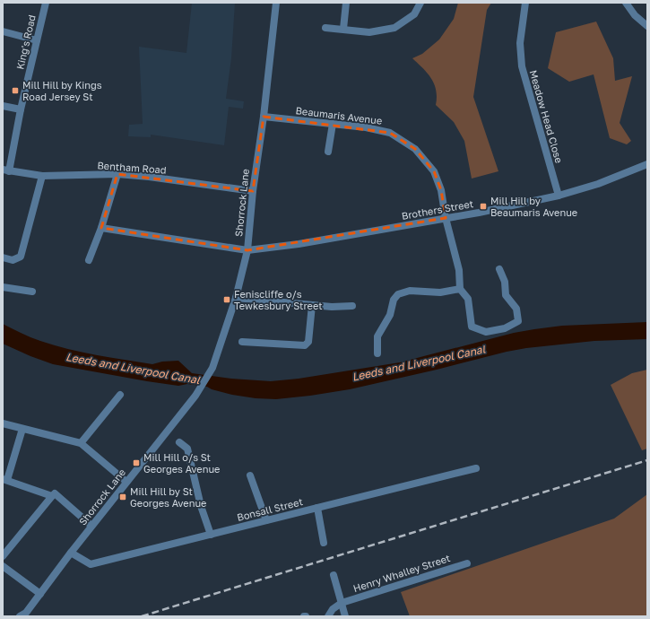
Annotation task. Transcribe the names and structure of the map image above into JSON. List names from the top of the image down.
{
  "streets": {
    "street": [
      "King's Road",
      "Beaumaris Avenue",
      "Meadow Head Close",
      "Bentham Road",
      "Shorrock Lane",
      "Brothers Street",
      "Bonsall Street",
      "Henry Whalley Street"
    ]
  },
  "crossings": [
    ["King's Road", "Bentham Road"],
    ["Beaumaris Avenue", "Shorrock Lane"],
    ["Beaumaris Avenue", "Brothers Street"],
    ["Meadow Head Close", "Brothers Street"],
    ["Bentham Road", "Shorrock Lane"],
    ["Shorrock Lane", "Brothers Street"],
    ["Shorrock Lane", "Bonsall Street"]
  ],
  "water": ["Leeds and Liverpool Canal"],
  "places": {
    "transit": [
      "Mill Hill by Kings Road Jersey St",
      "Mill Hill by Beaumaris Avenue",
      "Feniscliffe o/s Tewkesbury Street",
      "Mill Hill o/s St Georges Avenue",
      "Mill Hill by St Georges Avenue"
    ]
  }
}
